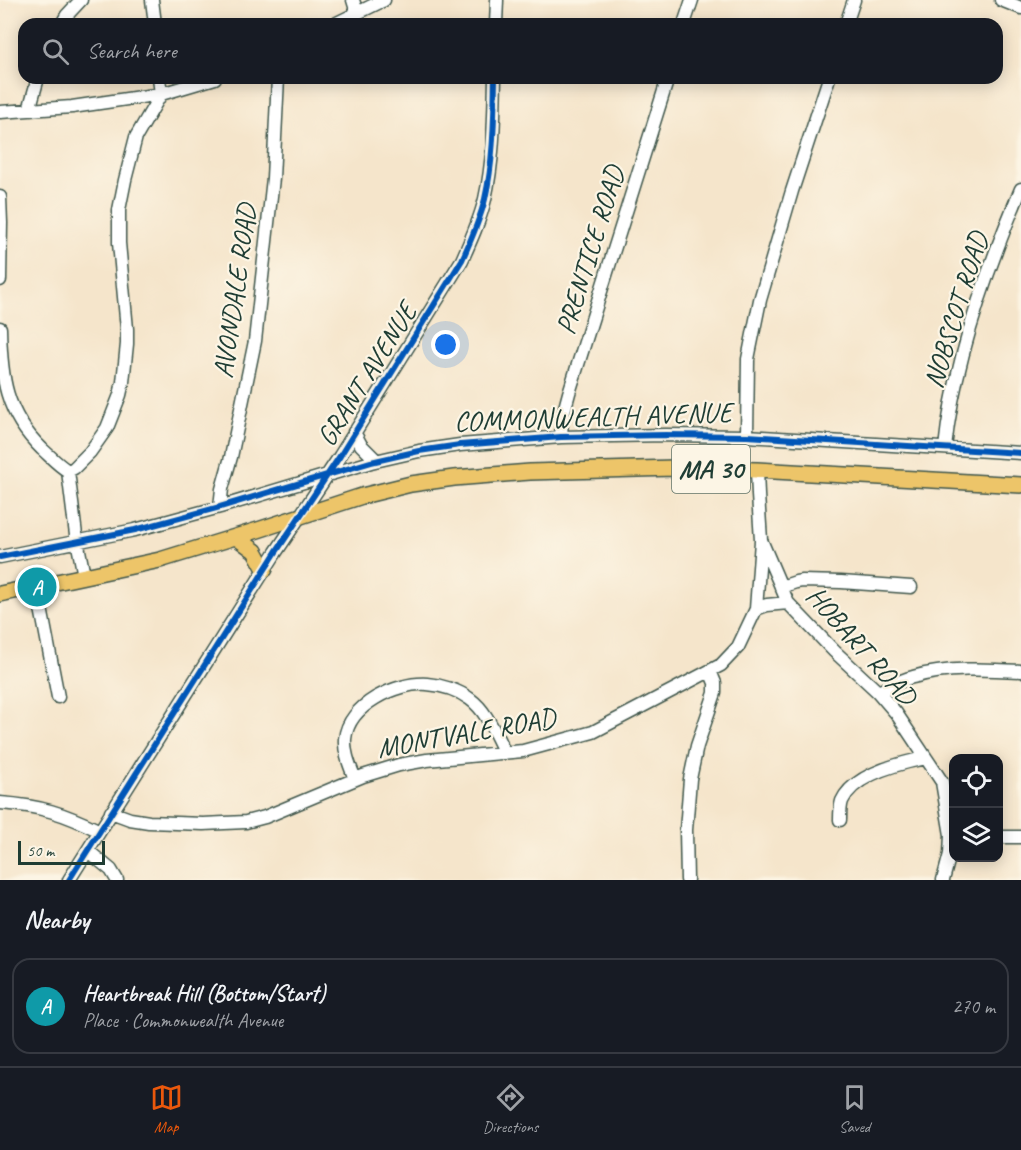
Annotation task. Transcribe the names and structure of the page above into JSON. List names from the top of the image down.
{
  "streets": {
    "main road": ["COMMONWEALTH AVENUE", "MA 30"],
    "street": [
      "PRENTICE ROAD",
      "AVONDALE ROAD",
      "NOBSCOT ROAD",
      "GRANT AVENUE",
      "HOBART ROAD",
      "MONTVALE ROAD"
    ]
  },
  "crossings": [
    ["PRENTICE ROAD", "COMMONWEALTH AVENUE"],
    ["AVONDALE ROAD", "COMMONWEALTH AVENUE"],
    ["NOBSCOT ROAD", "COMMONWEALTH AVENUE"],
    ["GRANT AVENUE", "COMMONWEALTH AVENUE"],
    ["GRANT AVENUE", "MONTVALE ROAD"],
    ["COMMONWEALTH AVENUE", "HOBART ROAD"],
    ["HOBART ROAD", "MONTVALE ROAD"]
  ],
  "scale_bar": "50 m",
  "page": {
    "search": "Search here",
    "pins": "A",
    "scale": "50 m",
    "heading": "Nearby",
    "list": [
      {
        "mark": "A",
        "name": "Heartbreak Hill (Bottom/Start)",
        "note": "Place · Commonwealth Avenue",
        "value": "270 m"
      }
    ],
    "nav": ["Map", "Directions", "Saved"]
  }
}
